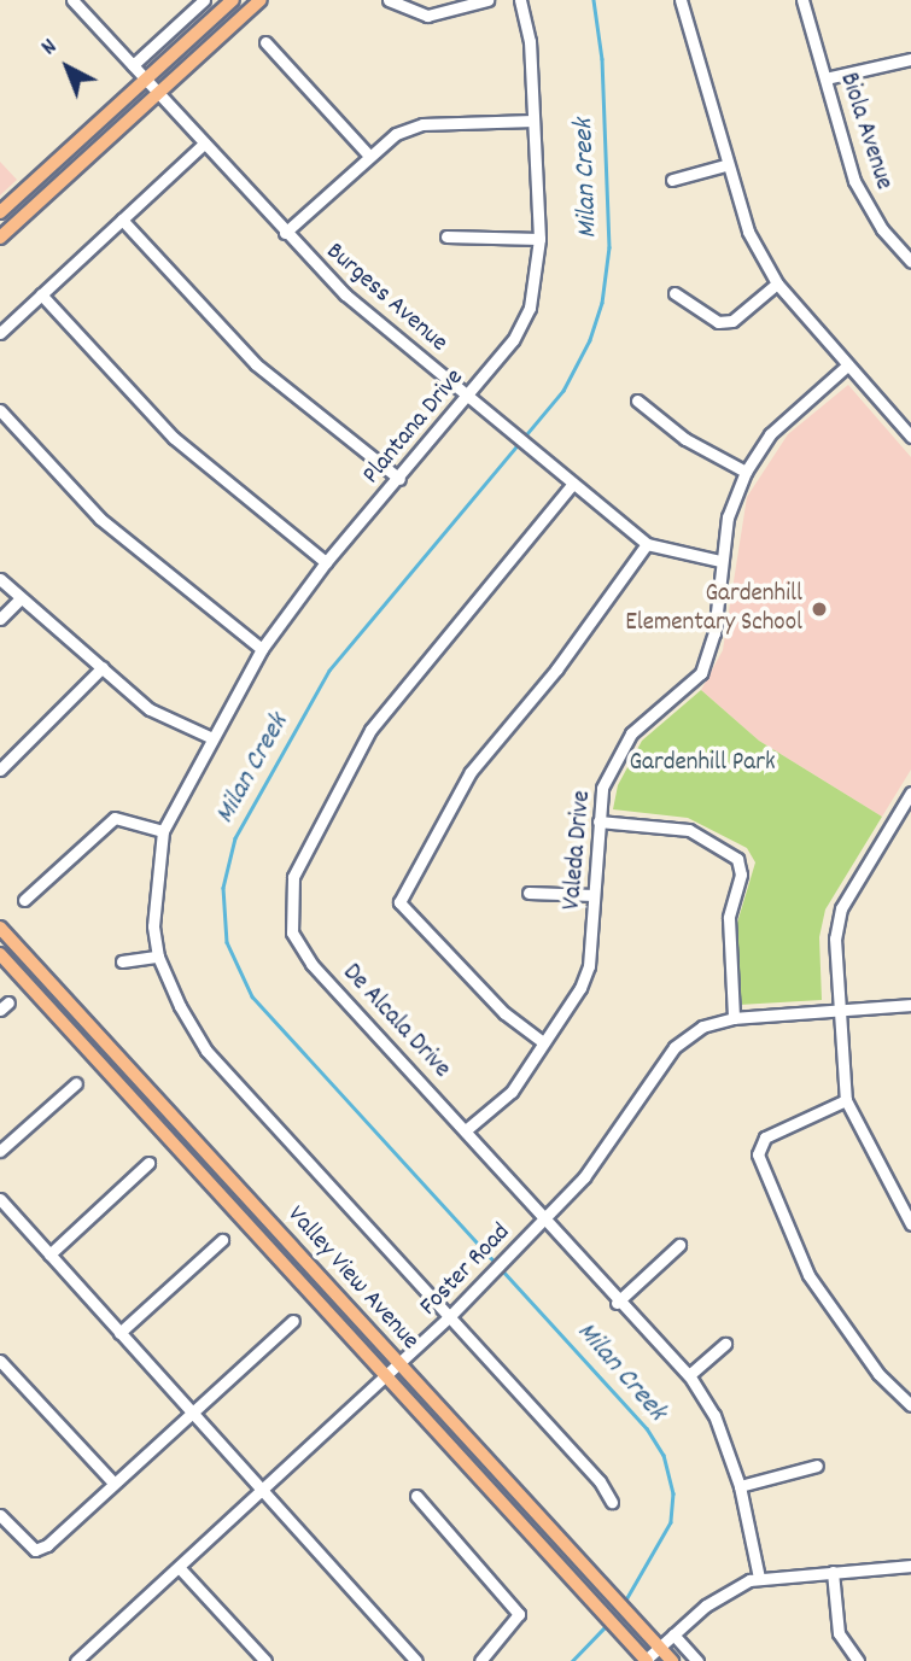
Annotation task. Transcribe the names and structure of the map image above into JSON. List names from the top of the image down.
{
  "streets": {
    "main road": ["Valley View Avenue"],
    "street": [
      "Biola Avenue",
      "Burgess Avenue",
      "Plantana Drive",
      "Valeda Drive",
      "De Alcala Drive",
      "Foster Road"
    ]
  },
  "crossings": [
    ["Burgess Avenue", "Plantana Drive"],
    ["Burgess Avenue", "Valeda Drive"],
    ["Burgess Avenue", "De Alcala Drive"],
    ["Valeda Drive", "De Alcala Drive"],
    ["De Alcala Drive", "Foster Road"],
    ["Foster Road", "Valley View Avenue"]
  ],
  "water": ["Milan Creek"],
  "parks": ["Gardenhill Park"],
  "places": ["Gardenhill Elementary School"],
  "north": "top left"
}
